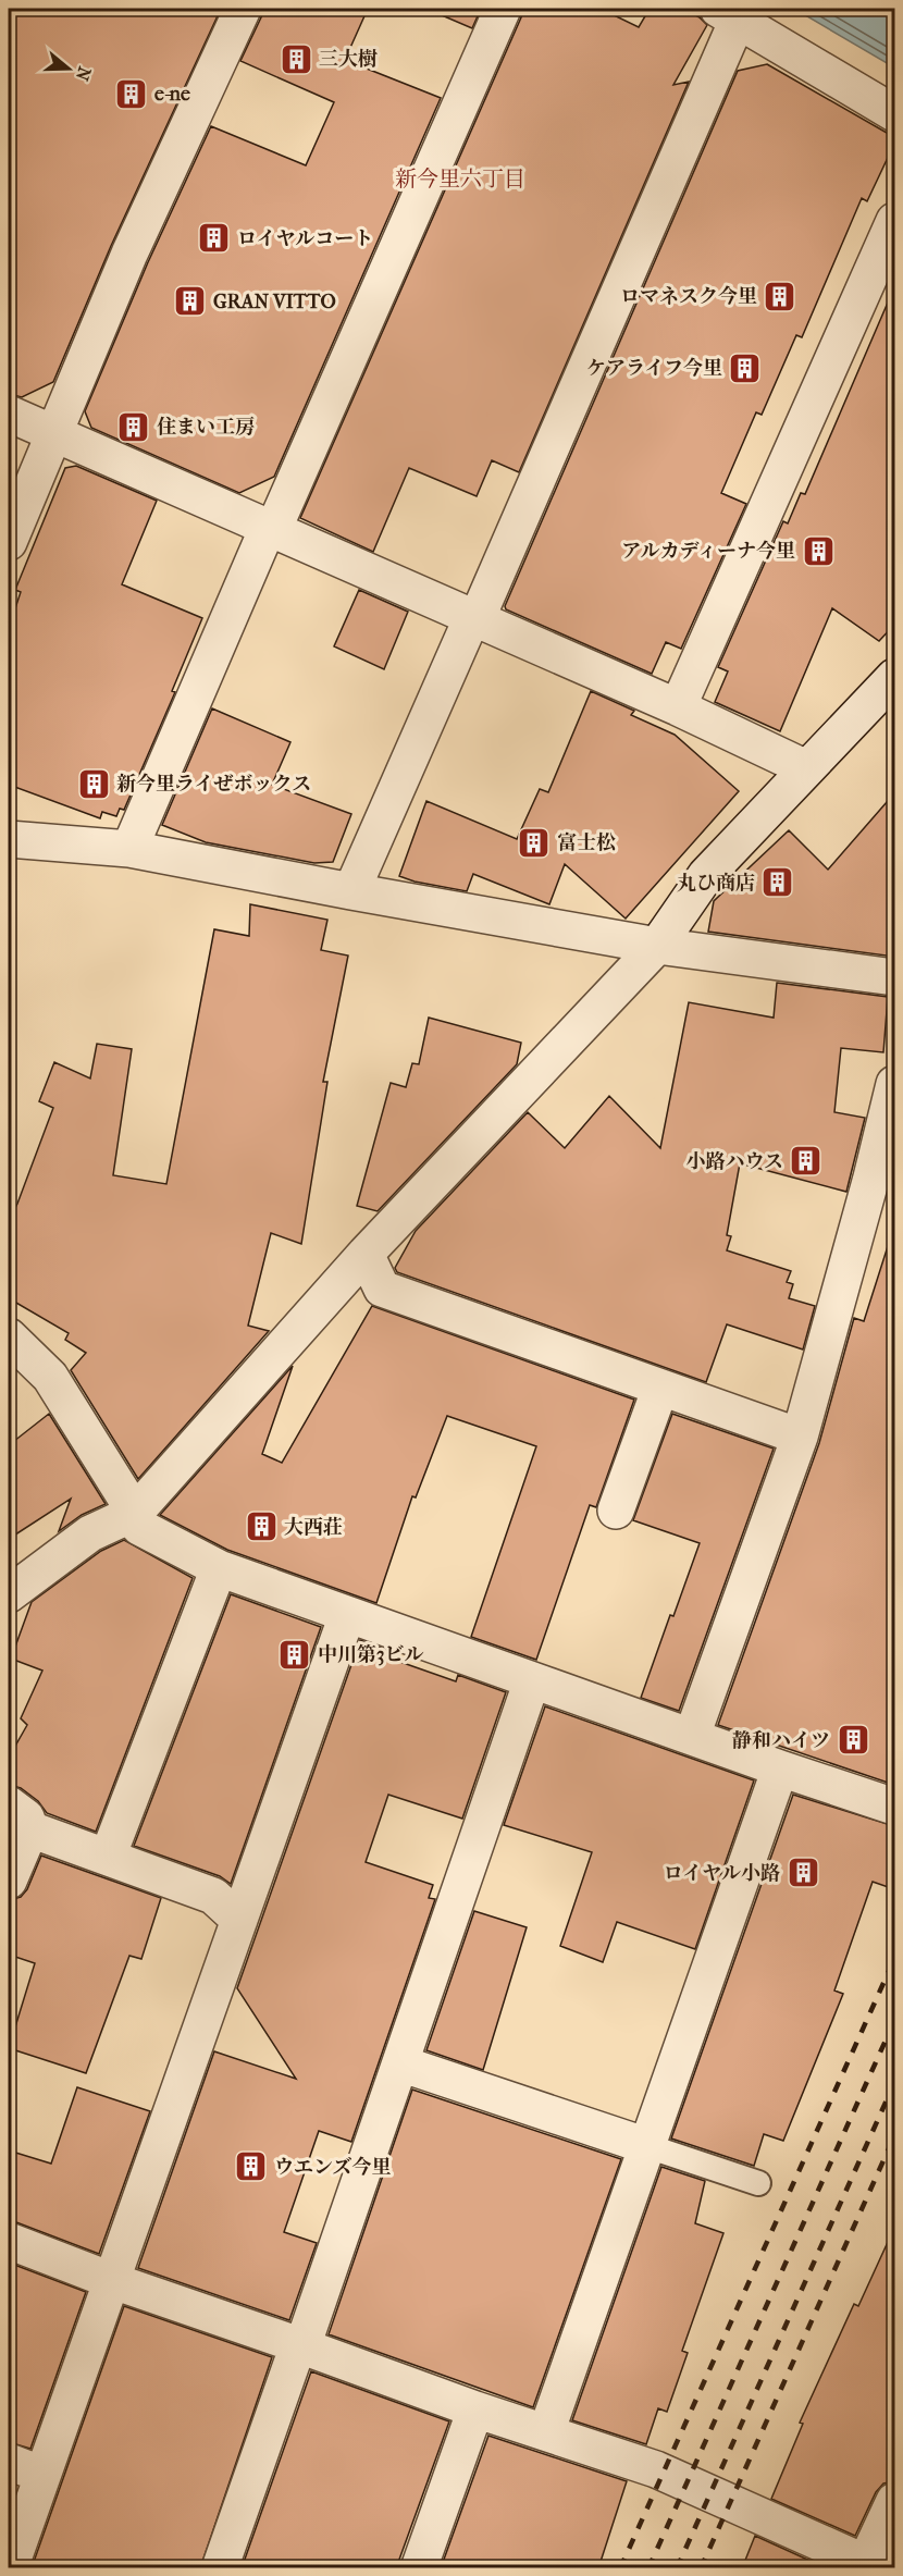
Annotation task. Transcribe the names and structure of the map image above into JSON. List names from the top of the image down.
{
  "districts": ["新今里六丁目"],
  "places": {
    "building": [
      "三大樹",
      "e-ne",
      "ロイヤルコート",
      "ロマネスク今里",
      "GRAN VITTO",
      "ケアライフ今里",
      "住まい工房",
      "アルカディーナ今里",
      "新今里ライぜボックス",
      "富士松",
      "丸ひ商店",
      "小路ハウス",
      "大西荘",
      "中川第3ビル",
      "静和ハイツ",
      "ロイヤル小路",
      "ウエンズ今里"
    ]
  },
  "north": "right"
}
